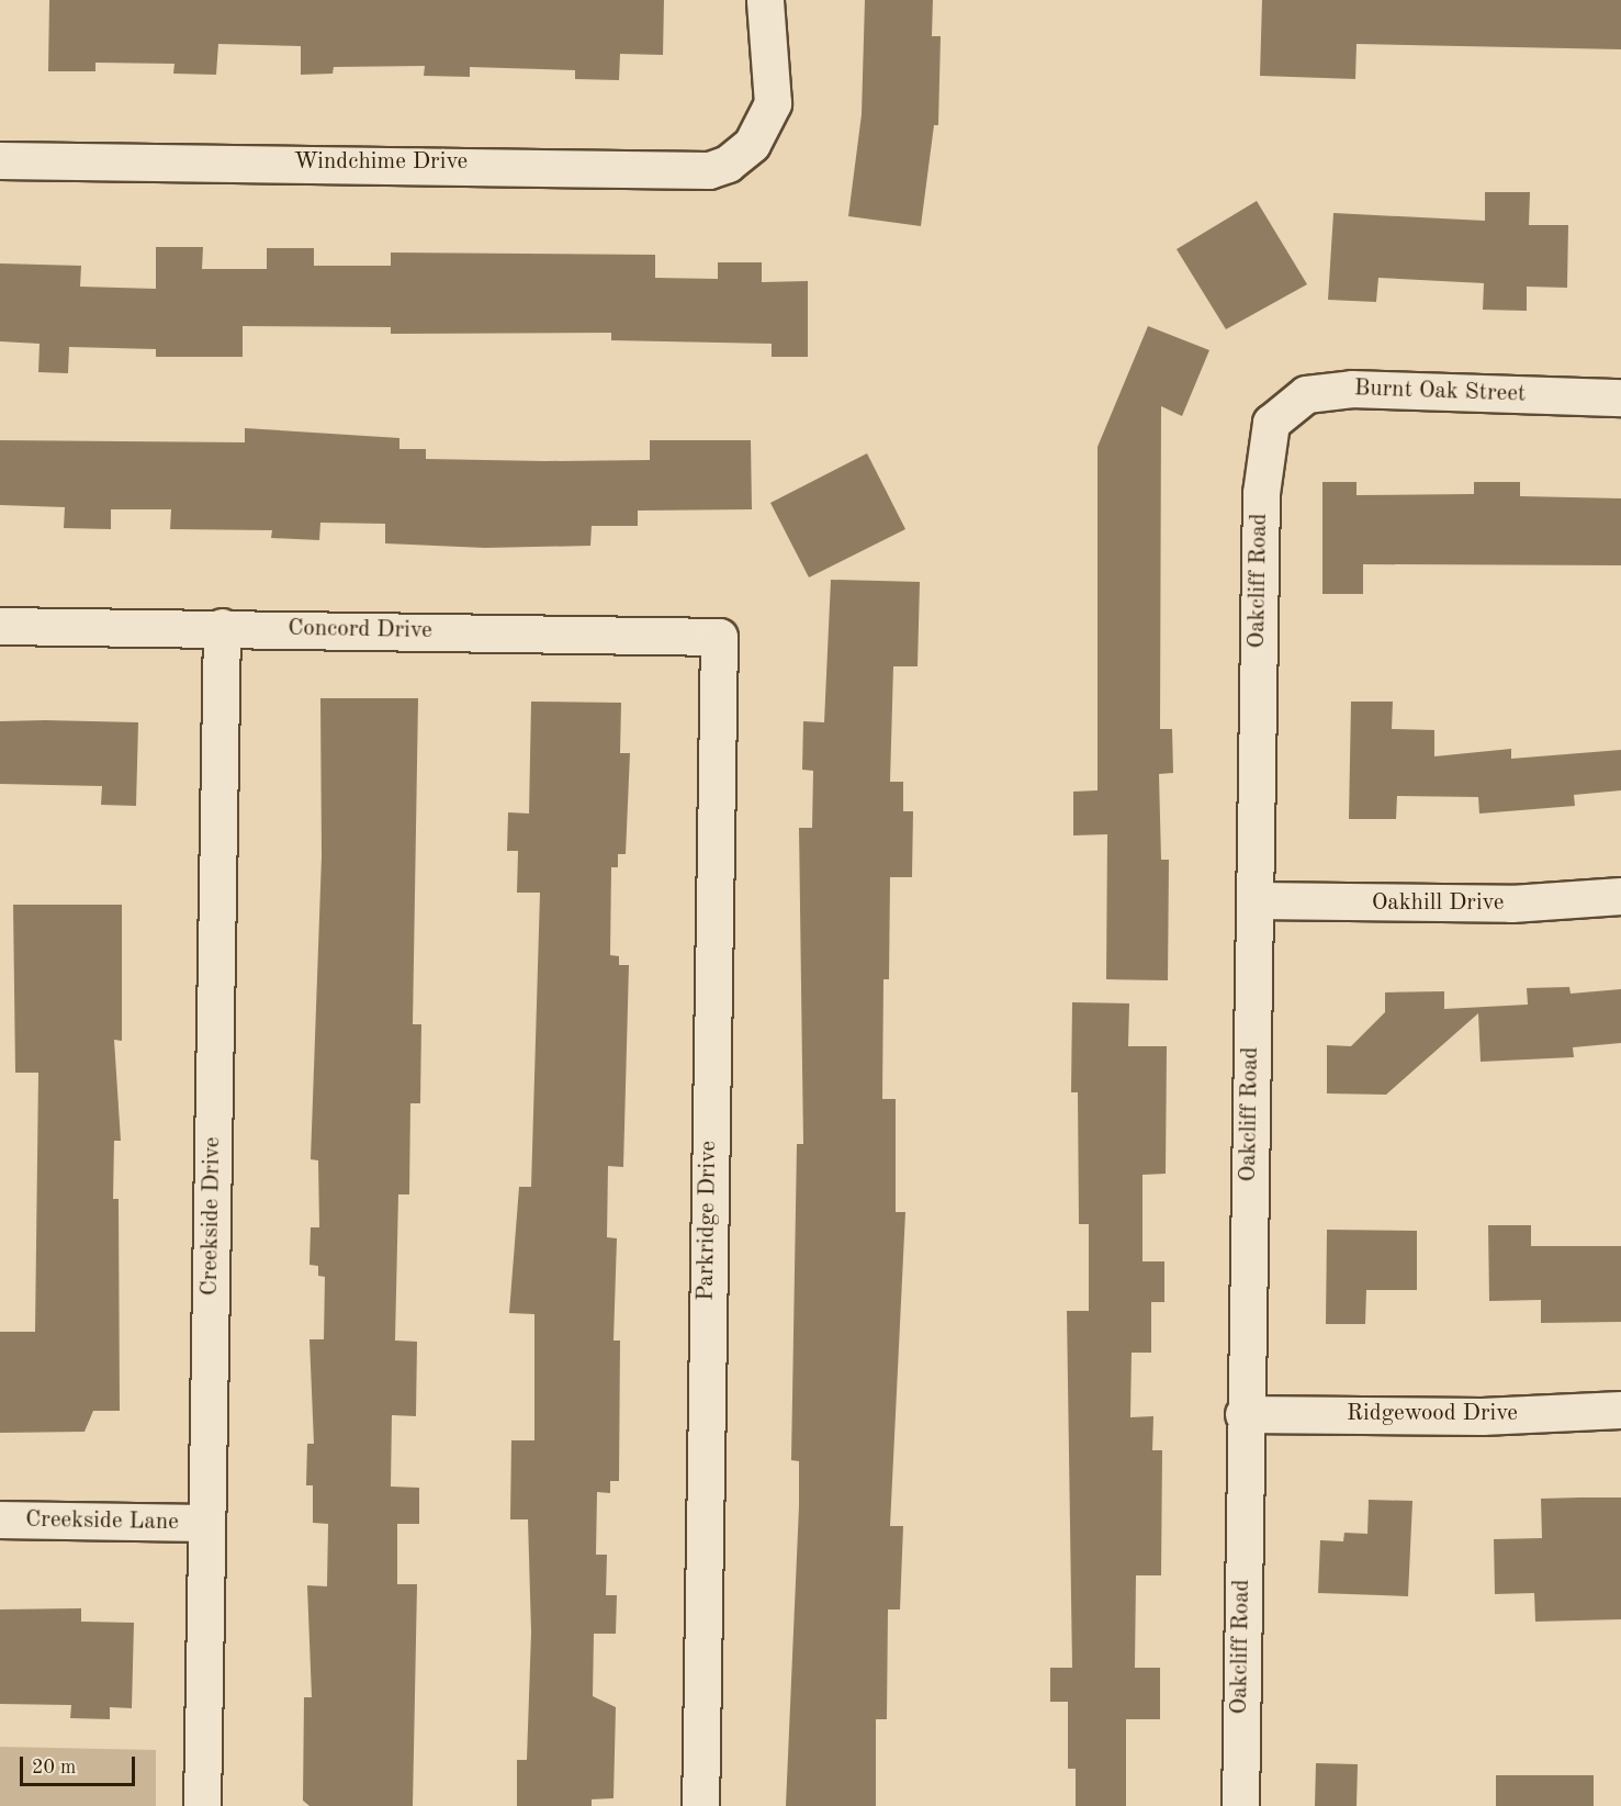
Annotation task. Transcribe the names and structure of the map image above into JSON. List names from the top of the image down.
{
  "streets": {
    "street": [
      "Windchime Drive",
      "Burnt Oak Street",
      "Oakcliff Road",
      "Concord Drive",
      "Oakhill Drive",
      "Creekside Drive",
      "Parkridge Drive",
      "Ridgewood Drive",
      "Creekside Lane"
    ]
  },
  "crossings": [
    ["Burnt Oak Street", "Oakcliff Road"],
    ["Oakcliff Road", "Oakhill Drive"],
    ["Oakcliff Road", "Ridgewood Drive"],
    ["Concord Drive", "Creekside Drive"],
    ["Concord Drive", "Parkridge Drive"],
    ["Creekside Drive", "Creekside Lane"]
  ],
  "scale_bar": "20 m"
}
